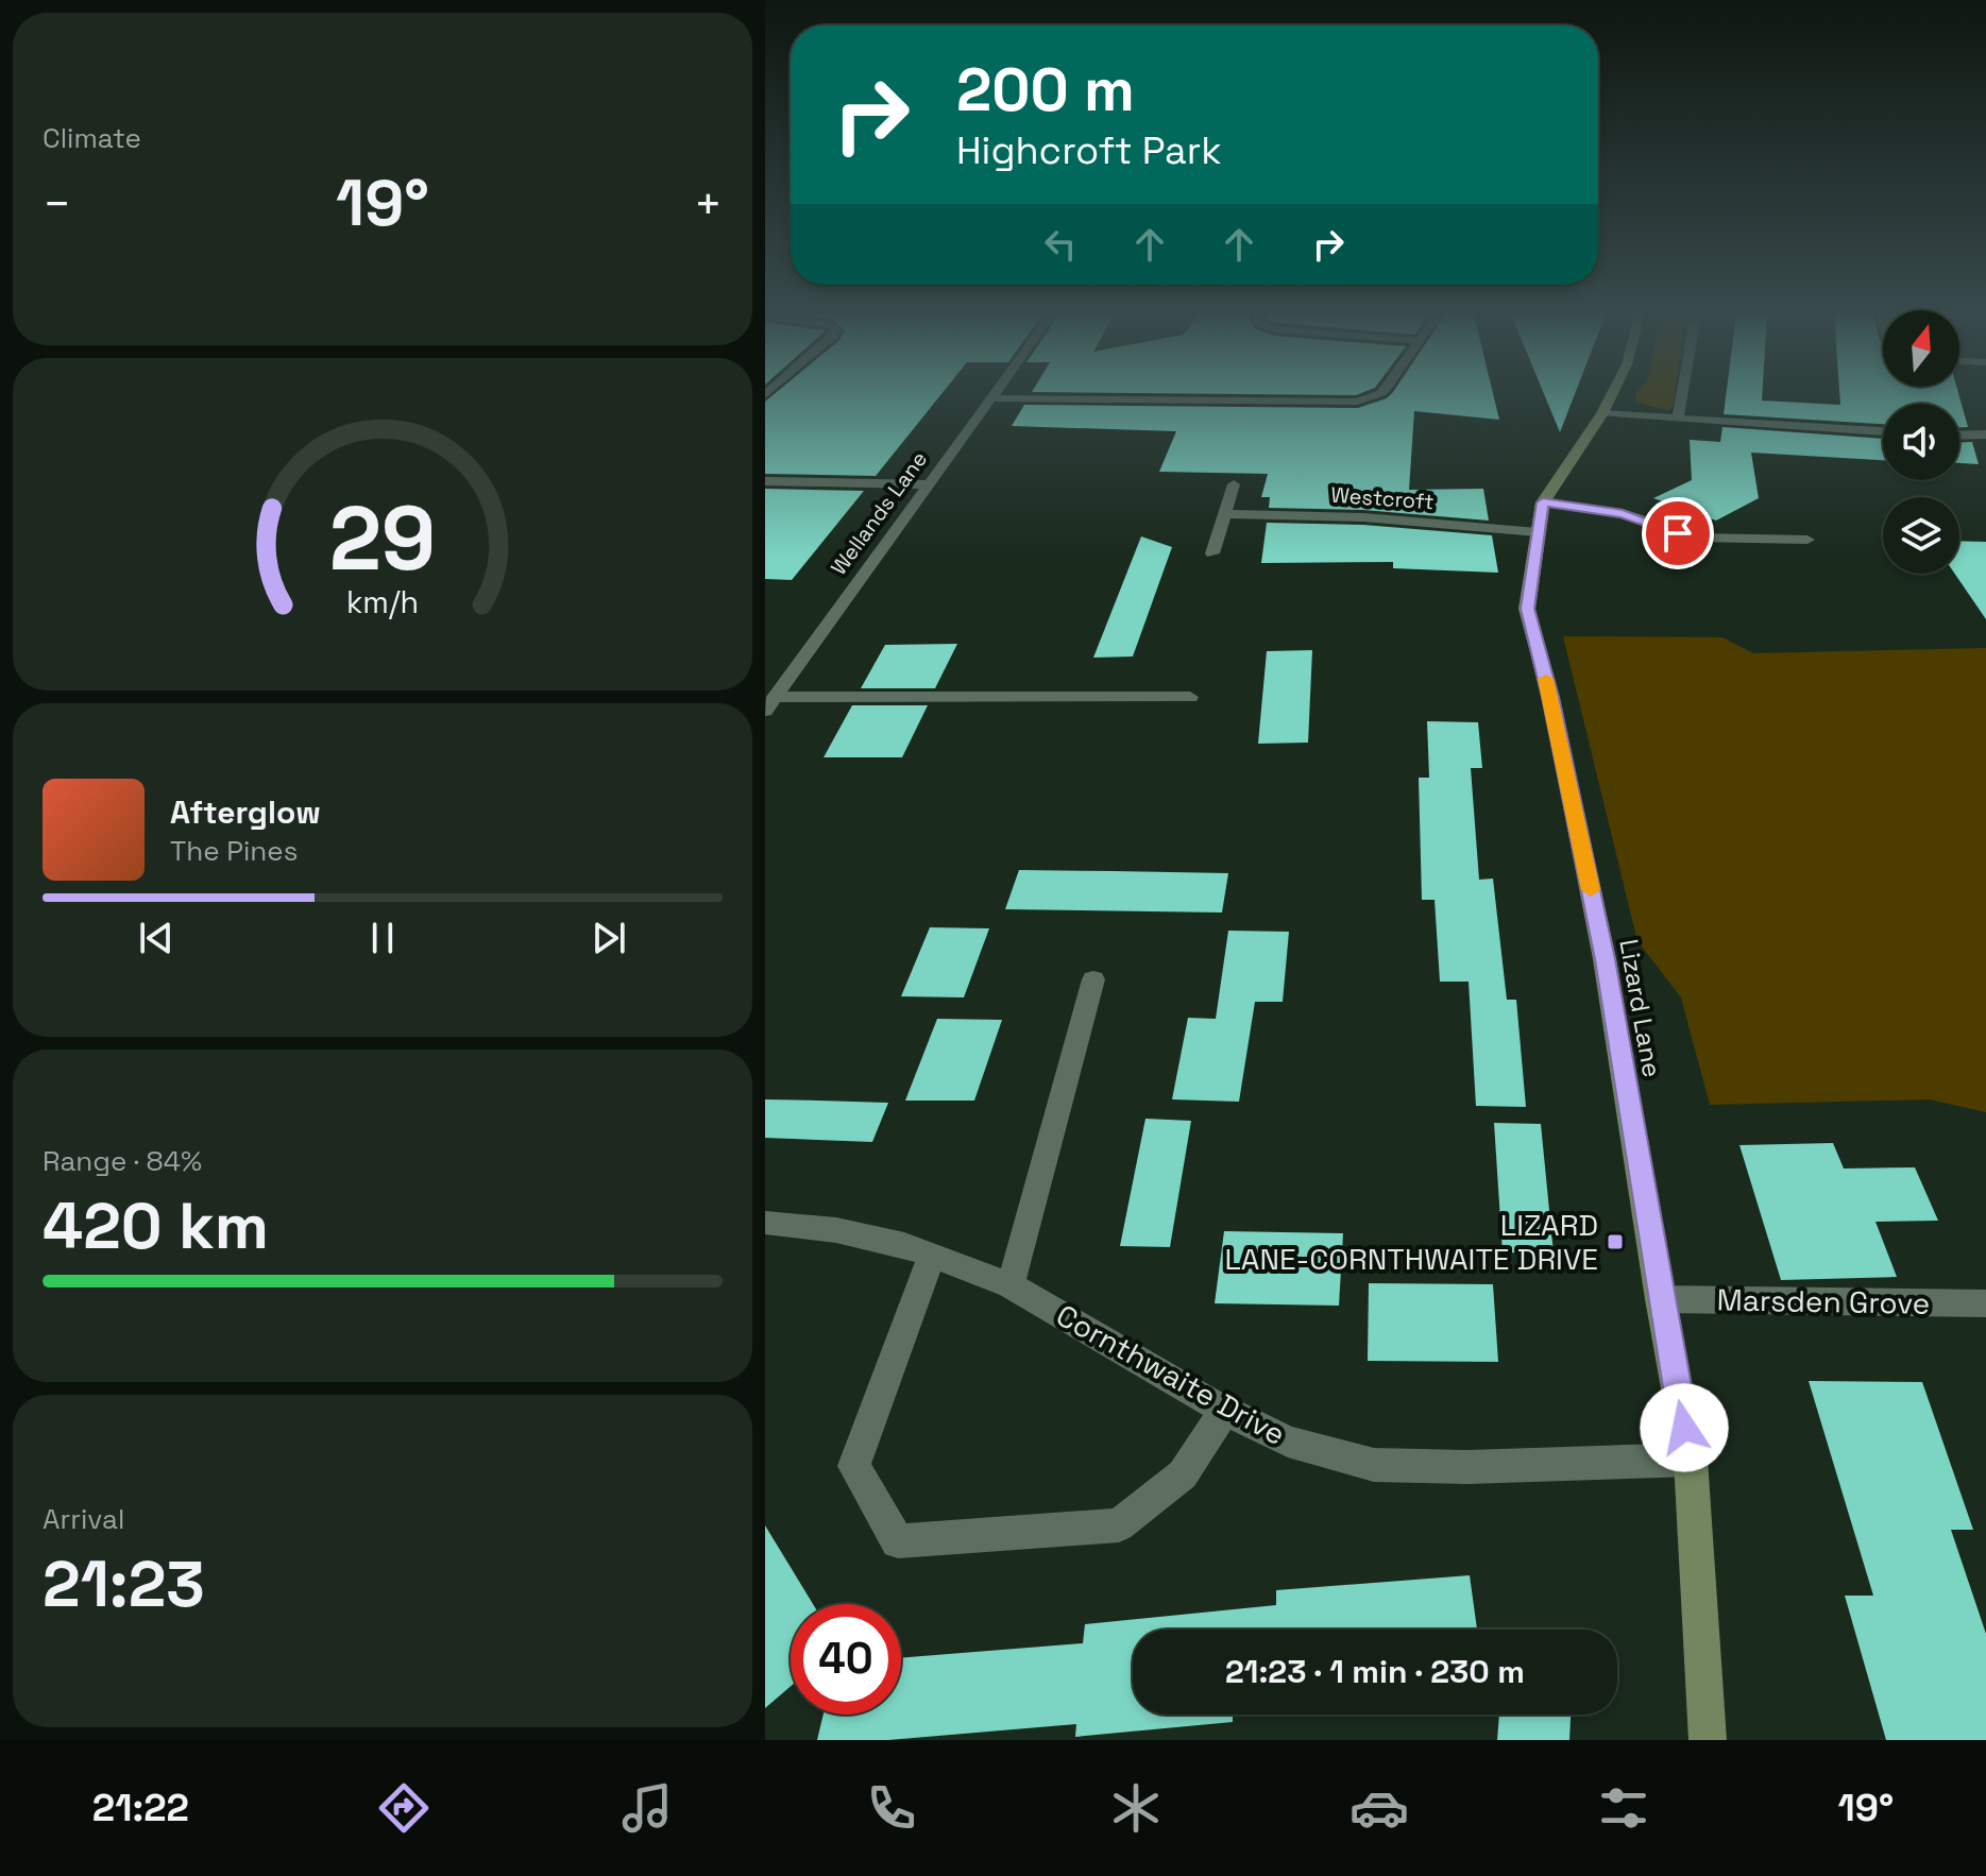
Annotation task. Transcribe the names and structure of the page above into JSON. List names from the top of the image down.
{
  "streets": {
    "street": [
      "Westcroft",
      "Wellands Lane",
      "Lizard Lane",
      "Marsden Grove",
      "Cornthwaite Drive"
    ]
  },
  "crossings": [
    ["Westcroft", "Lizard Lane"],
    ["Lizard Lane", "Marsden Grove"],
    ["Lizard Lane", "Cornthwaite Drive"]
  ],
  "places": {
    "transit": ["LIZARD LANE-CORNTHWAITE DRIVE"]
  },
  "north": "top",
  "page": {
    "tile": [
      "Climate",
      ["Range · 84%", "420 km"],
      ["Arrival", "21:23"]
    ],
    "turn": ["200 m", "Highcroft Park"],
    "heat": ["−", "19°", "+"],
    "song": ["Afterglow", "The Pines"],
    "limit": "40",
    "trip": "21:23 · 1 min · 230 m",
    "tabs": ["21:22", "19°"],
    "gauge": ["29", "km/h"]
  }
}
